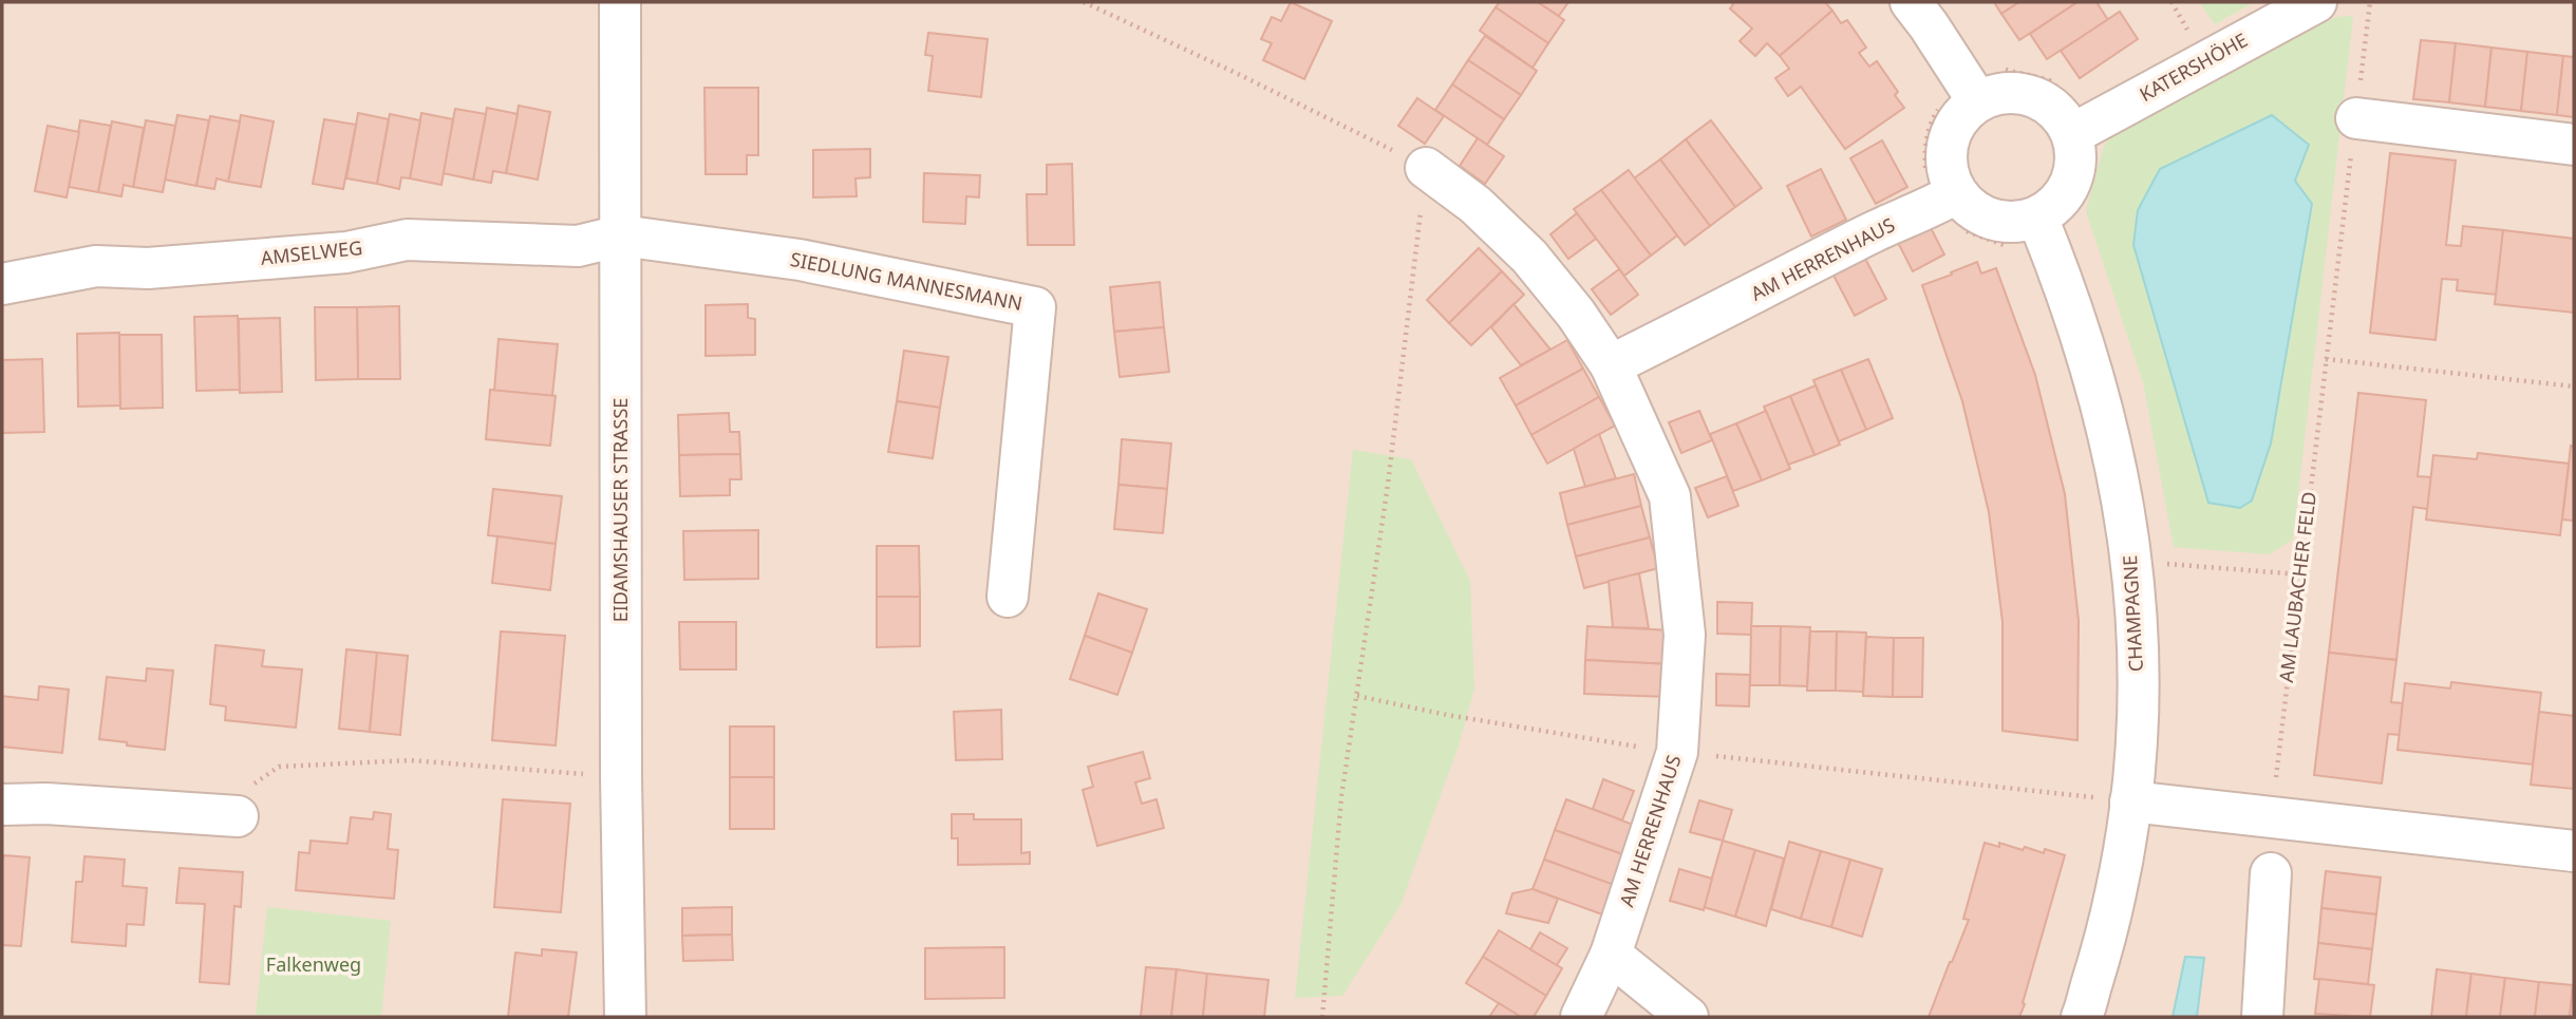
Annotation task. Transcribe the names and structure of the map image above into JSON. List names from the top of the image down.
{
  "streets": {
    "street": [
      "KATERSHÖHE",
      "AMSELWEG",
      "AM HERRENHAUS",
      "SIEDLUNG MANNESMANN",
      "EIDAMSHAUSER STRASSE",
      "CHAMPAGNE"
    ],
    "path": ["AM LAUBACHER FELD"]
  },
  "crossings": [
    ["KATERSHÖHE", "AM HERRENHAUS"],
    ["KATERSHÖHE", "CHAMPAGNE"],
    ["AMSELWEG", "SIEDLUNG MANNESMANN"],
    ["AMSELWEG", "EIDAMSHAUSER STRASSE"],
    ["AM HERRENHAUS", "CHAMPAGNE"],
    ["SIEDLUNG MANNESMANN", "EIDAMSHAUSER STRASSE"]
  ],
  "parks": ["Falkenweg"]
}
